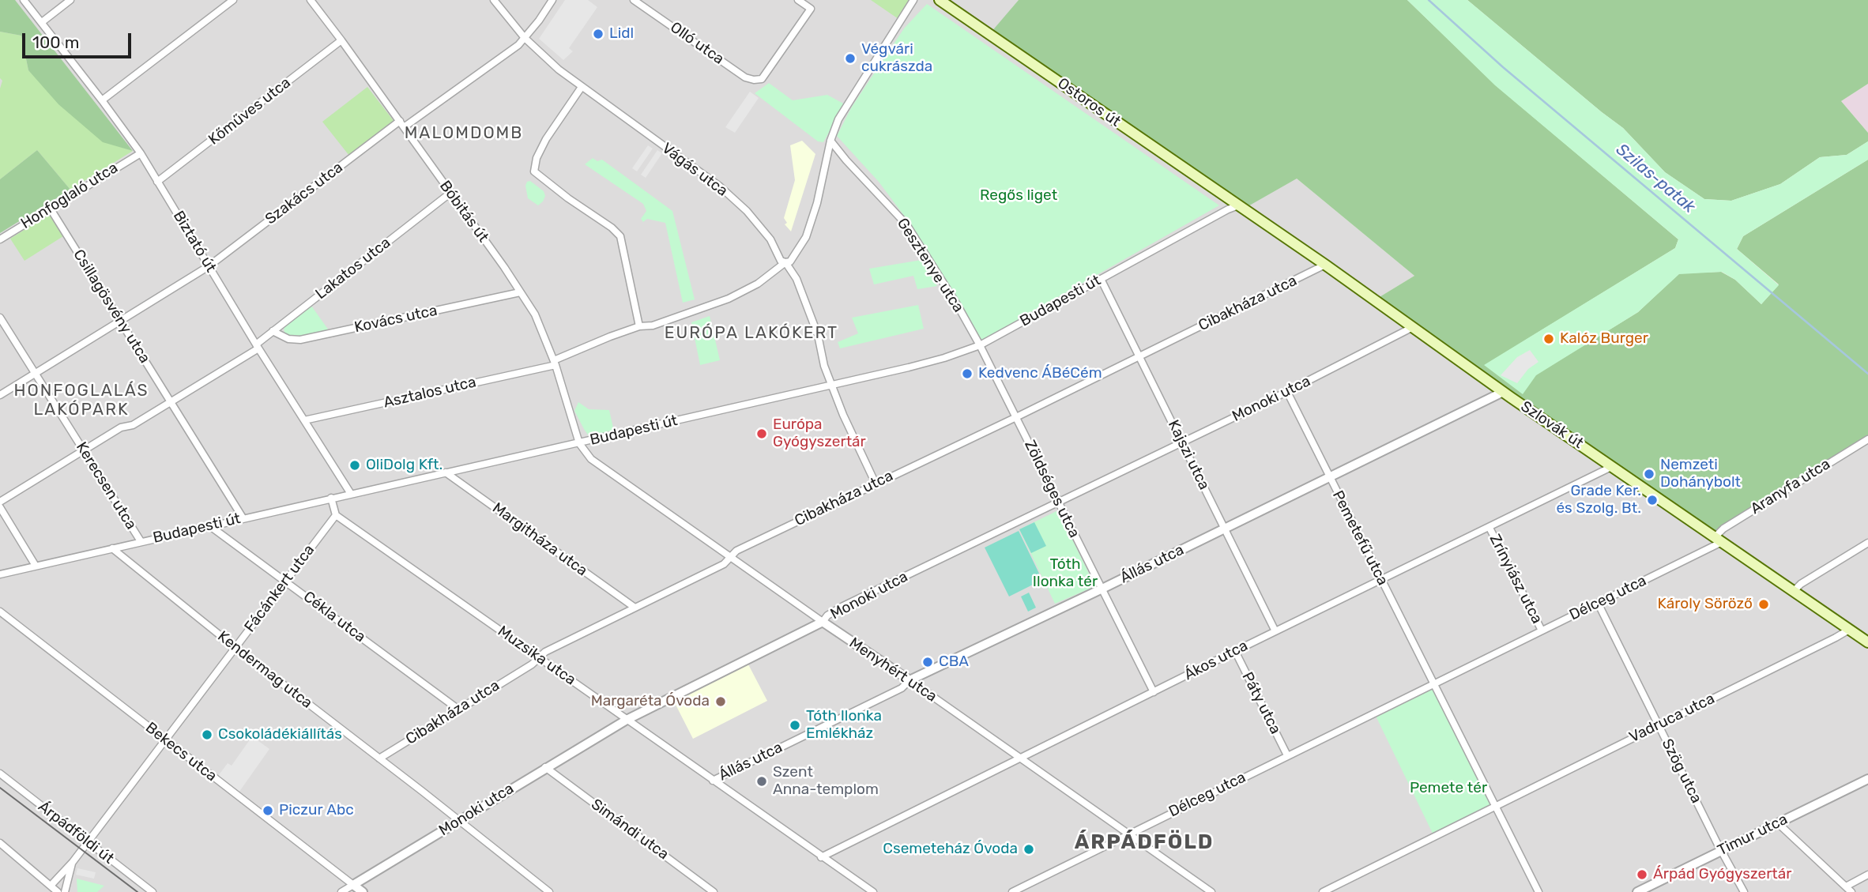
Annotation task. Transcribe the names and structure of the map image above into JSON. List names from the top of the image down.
{
  "streets": {
    "main road": ["Ostoros út", "Szlovák út"],
    "street": [
      "Olló utca",
      "Kőműves utca",
      "Vágás utca",
      "Szakács utca",
      "Honfoglaló utca",
      "Bóbitás út",
      "Biztató út",
      "Gesztenye utca",
      "Lakatos utca",
      "Budapesti út",
      "Cibakháza utca",
      "Csillagösvény utca",
      "Kovács utca",
      "Asztalos utca",
      "Monoki utca",
      "Kajszi utca",
      "Kerecsen utca",
      "Aranyfa utca",
      "Zöldséges utca",
      "Pemetefű utca",
      "Margitháza utca",
      "Állás utca",
      "Zrínyiász utca",
      "Fácánkert utca",
      "Délceg utca",
      "Cékla utca",
      "Muzsika utca",
      "Ákos utca",
      "Kendermag utca",
      "Menyhért utca",
      "Páty utca",
      "Vadruca utca",
      "Bekecs utca",
      "Szög utca",
      "Simándi utca",
      "Árpádföldi út",
      "Timur utca"
    ]
  },
  "crossings": [
    ["Ostoros út", "Budapesti út"],
    ["Ostoros út", "Szlovák út"],
    ["Kőműves utca", "Bóbitás út"],
    ["Kőműves utca", "Biztató út"],
    ["Vágás utca", "Szakács utca"],
    ["Vágás utca", "Budapesti út"],
    ["Vágás utca", "Cibakháza utca"],
    ["Vágás utca", "Asztalos utca"],
    ["Szakács utca", "Bóbitás út"],
    ["Szakács utca", "Biztató út"],
    ["Szakács utca", "Csillagösvény utca"],
    ["Szakács utca", "Kerecsen utca"],
    ["Honfoglaló utca", "Biztató út"],
    ["Honfoglaló utca", "Csillagösvény utca"],
    ["Bóbitás út", "Lakatos utca"],
    ["Bóbitás út", "Budapesti út"],
    ["Bóbitás út", "Kovács utca"],
    ["Bóbitás út", "Asztalos utca"],
    ["Bóbitás út", "Menyhért utca"],
    ["Biztató út", "Lakatos utca"],
    ["Biztató út", "Budapesti út"],
    ["Biztató út", "Asztalos utca"],
    ["Gesztenye utca", "Budapesti út"],
    ["Gesztenye utca", "Asztalos utca"],
    ["Gesztenye utca", "Zöldséges utca"],
    ["Lakatos utca", "Csillagösvény utca"],
    ["Lakatos utca", "Kovács utca"],
    ["Lakatos utca", "Kerecsen utca"],
    ["Budapesti út", "Csillagösvény utca"],
    ["Budapesti út", "Szlovák út"],
    ["Budapesti út", "Kajszi utca"],
    ["Budapesti út", "Kerecsen utca"],
    ["Budapesti út", "Zöldséges utca"],
    ["Budapesti út", "Margitháza utca"],
    ["Budapesti út", "Cékla utca"],
    ["Budapesti út", "Kendermag utca"],
    ["Budapesti út", "Menyhért utca"],
    ["Cibakháza utca", "Szlovák út"],
    ["Cibakháza utca", "Kajszi utca"],
    ["Cibakháza utca", "Zöldséges utca"],
    ["Cibakháza utca", "Margitháza utca"],
    ["Cibakháza utca", "Cékla utca"],
    ["Cibakháza utca", "Muzsika utca"],
    ["Cibakháza utca", "Kendermag utca"],
    ["Cibakháza utca", "Menyhért utca"],
    ["Monoki utca", "Szlovák út"],
    ["Monoki utca", "Kajszi utca"],
    ["Monoki utca", "Zöldséges utca"],
    ["Monoki utca", "Pemetefű utca"],
    ["Monoki utca", "Muzsika utca"],
    ["Monoki utca", "Kendermag utca"],
    ["Monoki utca", "Menyhért utca"],
    ["Monoki utca", "Bekecs utca"],
    ["Monoki utca", "Simándi utca"],
    ["Szlovák út", "Aranyfa utca"],
    ["Szlovák út", "Állás utca"],
    ["Szlovák út", "Délceg utca"],
    ["Szlovák út", "Ákos utca"],
    ["Szlovák út", "Vadruca utca"],
    ["Kajszi utca", "Állás utca"],
    ["Kajszi utca", "Ákos utca"],
    ["Aranyfa utca", "Délceg utca"],
    ["Zöldséges utca", "Állás utca"],
    ["Zöldséges utca", "Ákos utca"],
    ["Pemetefű utca", "Állás utca"],
    ["Pemetefű utca", "Délceg utca"],
    ["Pemetefű utca", "Ákos utca"],
    ["Állás utca", "Muzsika utca"],
    ["Állás utca", "Menyhért utca"],
    ["Zrínyiász utca", "Délceg utca"],
    ["Zrínyiász utca", "Ákos utca"],
    ["Fácánkert utca", "Cékla utca"],
    ["Fácánkert utca", "Muzsika utca"],
    ["Fácánkert utca", "Kendermag utca"],
    ["Fácánkert utca", "Bekecs utca"],
    ["Fácánkert utca", "Árpádföldi út"],
    ["Délceg utca", "Menyhért utca"],
    ["Délceg utca", "Páty utca"],
    ["Délceg utca", "Szög utca"],
    ["Muzsika utca", "Ákos utca"],
    ["Ákos utca", "Menyhért utca"],
    ["Ákos utca", "Páty utca"],
    ["Vadruca utca", "Szög utca"],
    ["Szög utca", "Timur utca"]
  ],
  "districts": [
    "MALOMDOMB",
    "EURÓPA LAKÓKERT",
    "HONFOGLALÁS LAKÓPARK",
    "ÁRPÁDFÖLD"
  ],
  "water": ["Szilas-patak"],
  "parks": ["Regős liget", "Tóth Ilonka tér", "Pemete tér"],
  "places": [
    "Lidl",
    "Végvári cukrászda",
    "Kalóz Burger",
    "Kedvenc ÁBéCém",
    "Európa Gyógyszertár",
    "OliDolg Kft.",
    "Nemzeti Dohánybolt",
    "Grade Ker. és Szolg. Bt.",
    "Károly Söröző",
    "CBA",
    "Margaréta Óvoda",
    "Tóth Ilonka Emlékház",
    "Csokoládékiállítás",
    "Szent Anna-templom",
    "Piczur Abc",
    "Csemeteház Óvoda",
    "Árpád Gyógyszertár"
  ],
  "scale_bar": "100 m"
}
